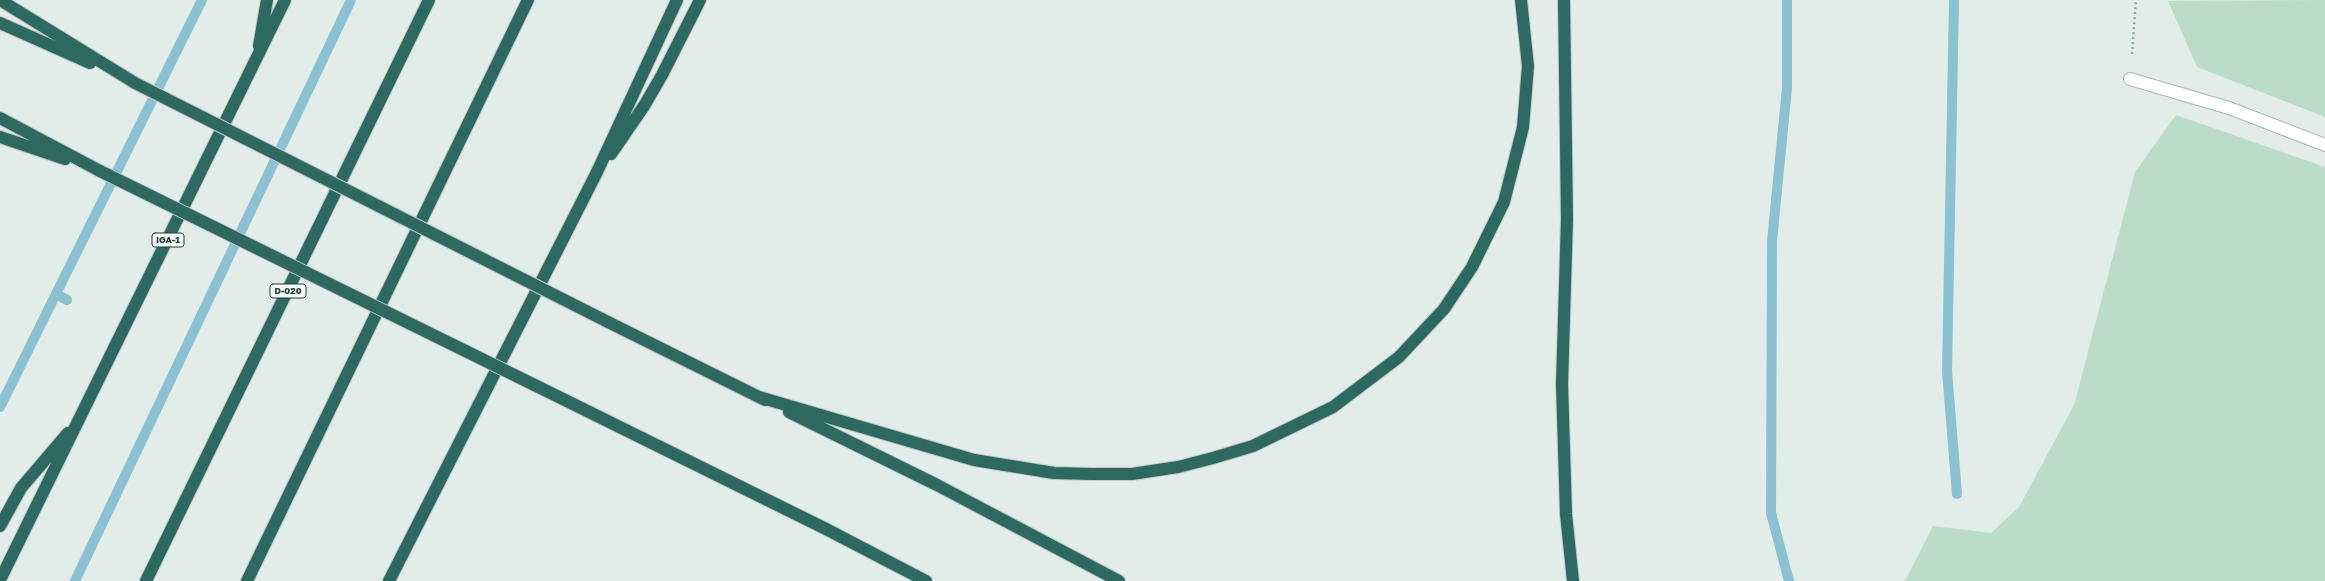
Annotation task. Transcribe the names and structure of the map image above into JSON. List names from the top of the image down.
{
  "streets": {
    "highway": ["IGA-1", "D-020"]
  }
}
